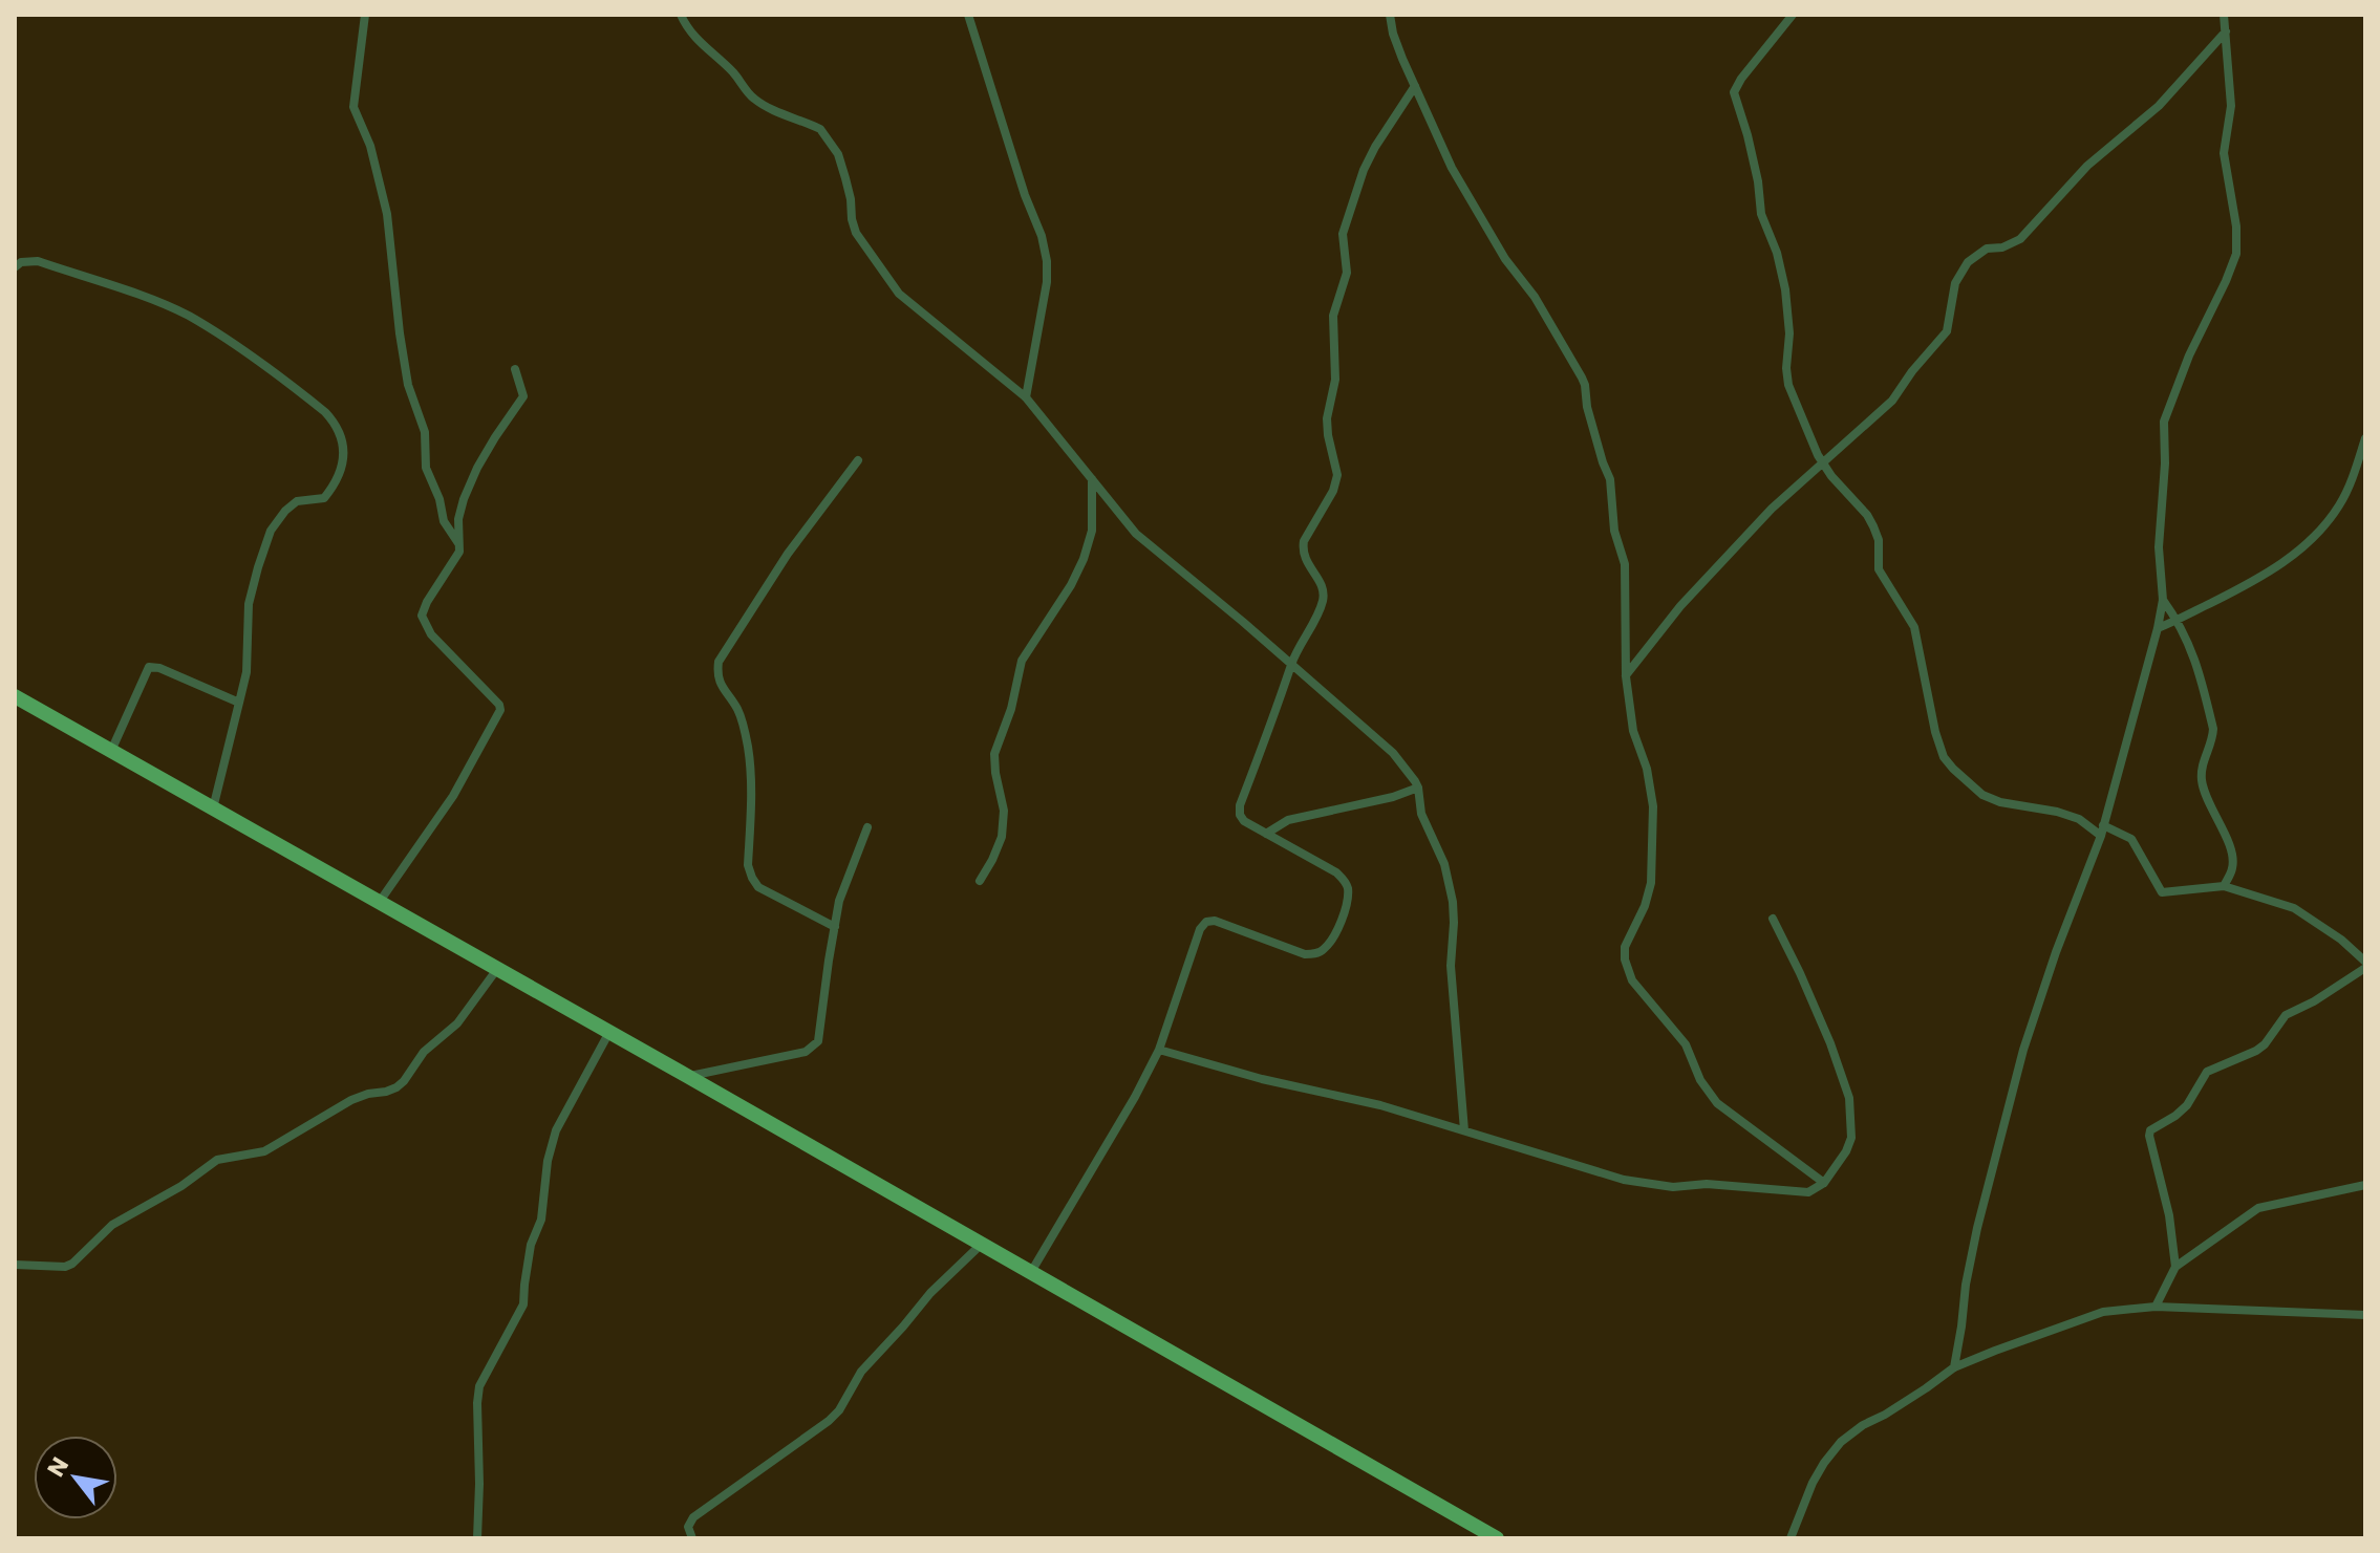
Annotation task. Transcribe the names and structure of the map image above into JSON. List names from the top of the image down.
{
  "north": "top left"
}
